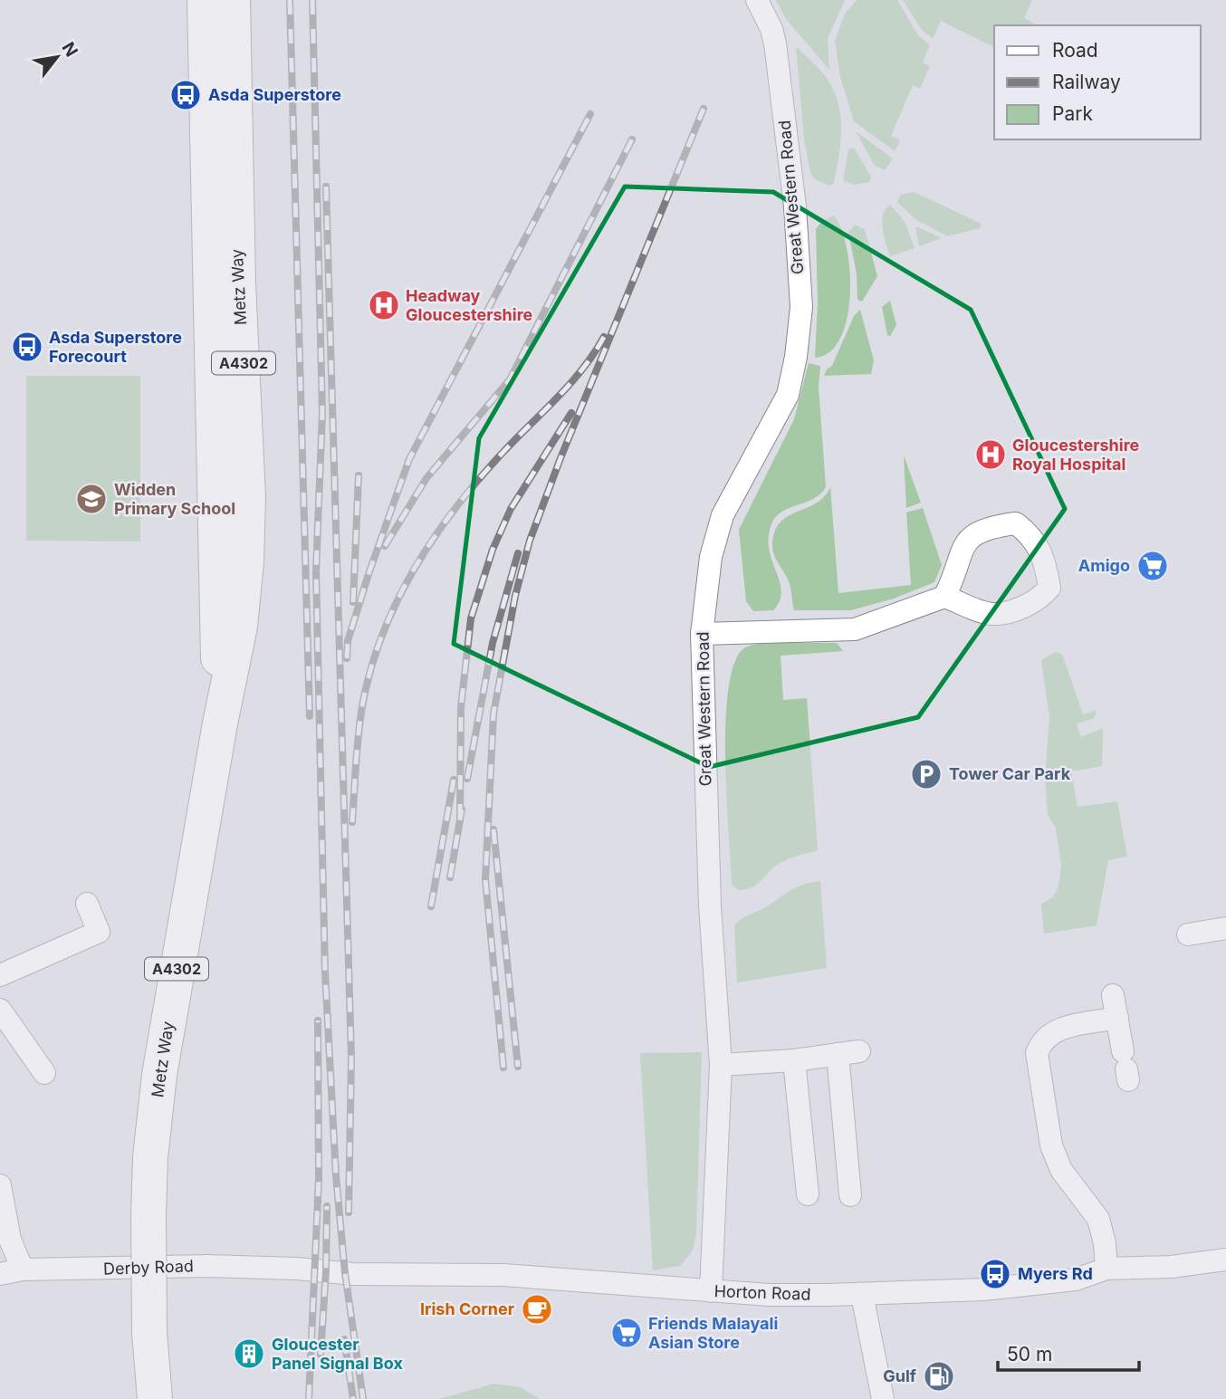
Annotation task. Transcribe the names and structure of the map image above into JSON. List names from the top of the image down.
{
  "streets": {
    "main road": ["Metz Way", "A4302"],
    "street": ["Great Western Road", "Derby Road", "Horton Road"]
  },
  "crossings": [
    ["Great Western Road", "Horton Road"],
    ["Derby Road", "Horton Road"]
  ],
  "places": {
    "bus stop": ["Asda Superstore", "Asda Superstore Forecourt", "Myers Rd"],
    "hospital": ["Headway Gloucestershire", "Gloucestershire Royal Hospital"],
    "school or university": ["Widden Primary School"],
    "supermarket": ["Amigo", "Friends Malayali Asian Store"],
    "parking": ["Tower Car Park"],
    "cafe": ["Irish Corner"],
    "building": ["Gloucester Panel Signal Box"],
    "fuel station": ["Gulf"]
  },
  "legend": ["Road", "Railway", "Park"],
  "scale_bar": "50 m",
  "north": "top right"
}
